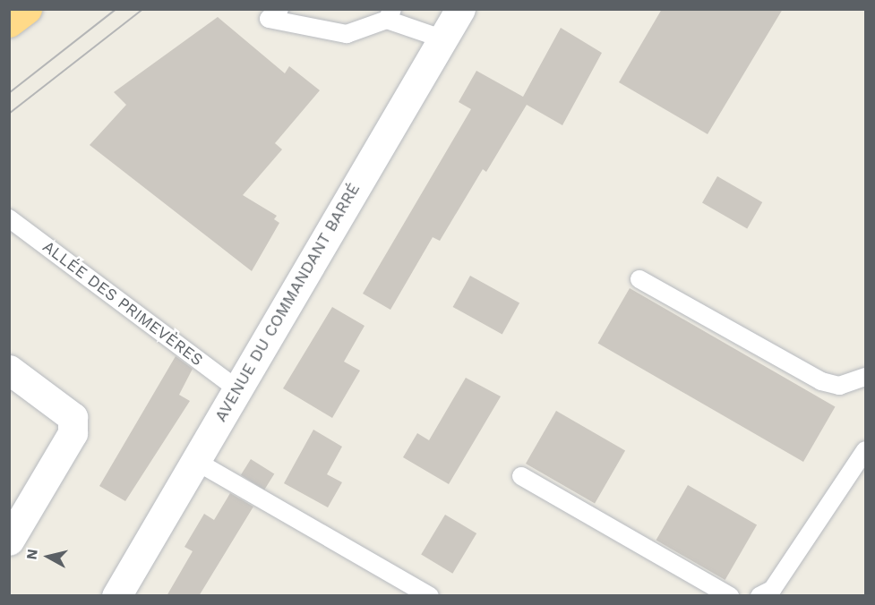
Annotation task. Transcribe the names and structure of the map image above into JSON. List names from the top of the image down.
{
  "streets": {
    "street": ["AVENUE DU COMMANDANT BARRÉ"],
    "lane": ["ALLÉE DES PRIMEVÈRES"]
  },
  "crossings": [
    ["AVENUE DU COMMANDANT BARRÉ", "ALLÉE DES PRIMEVÈRES"]
  ],
  "north": "left"
}
